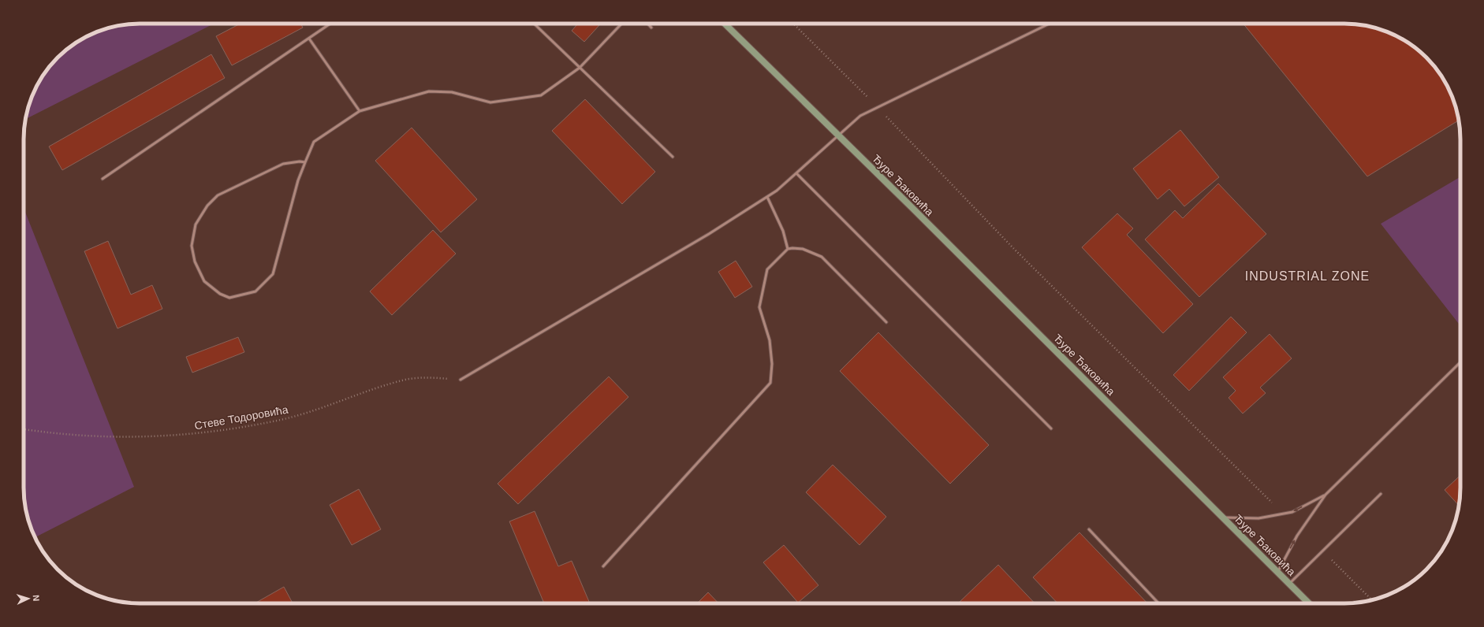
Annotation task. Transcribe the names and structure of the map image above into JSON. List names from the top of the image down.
{
  "streets": {
    "street": ["Ђуре Ђаковића"],
    "path": ["Стеве Тодоровића"]
  },
  "districts": ["INDUSTRIAL ZONE"],
  "north": "right"
}
